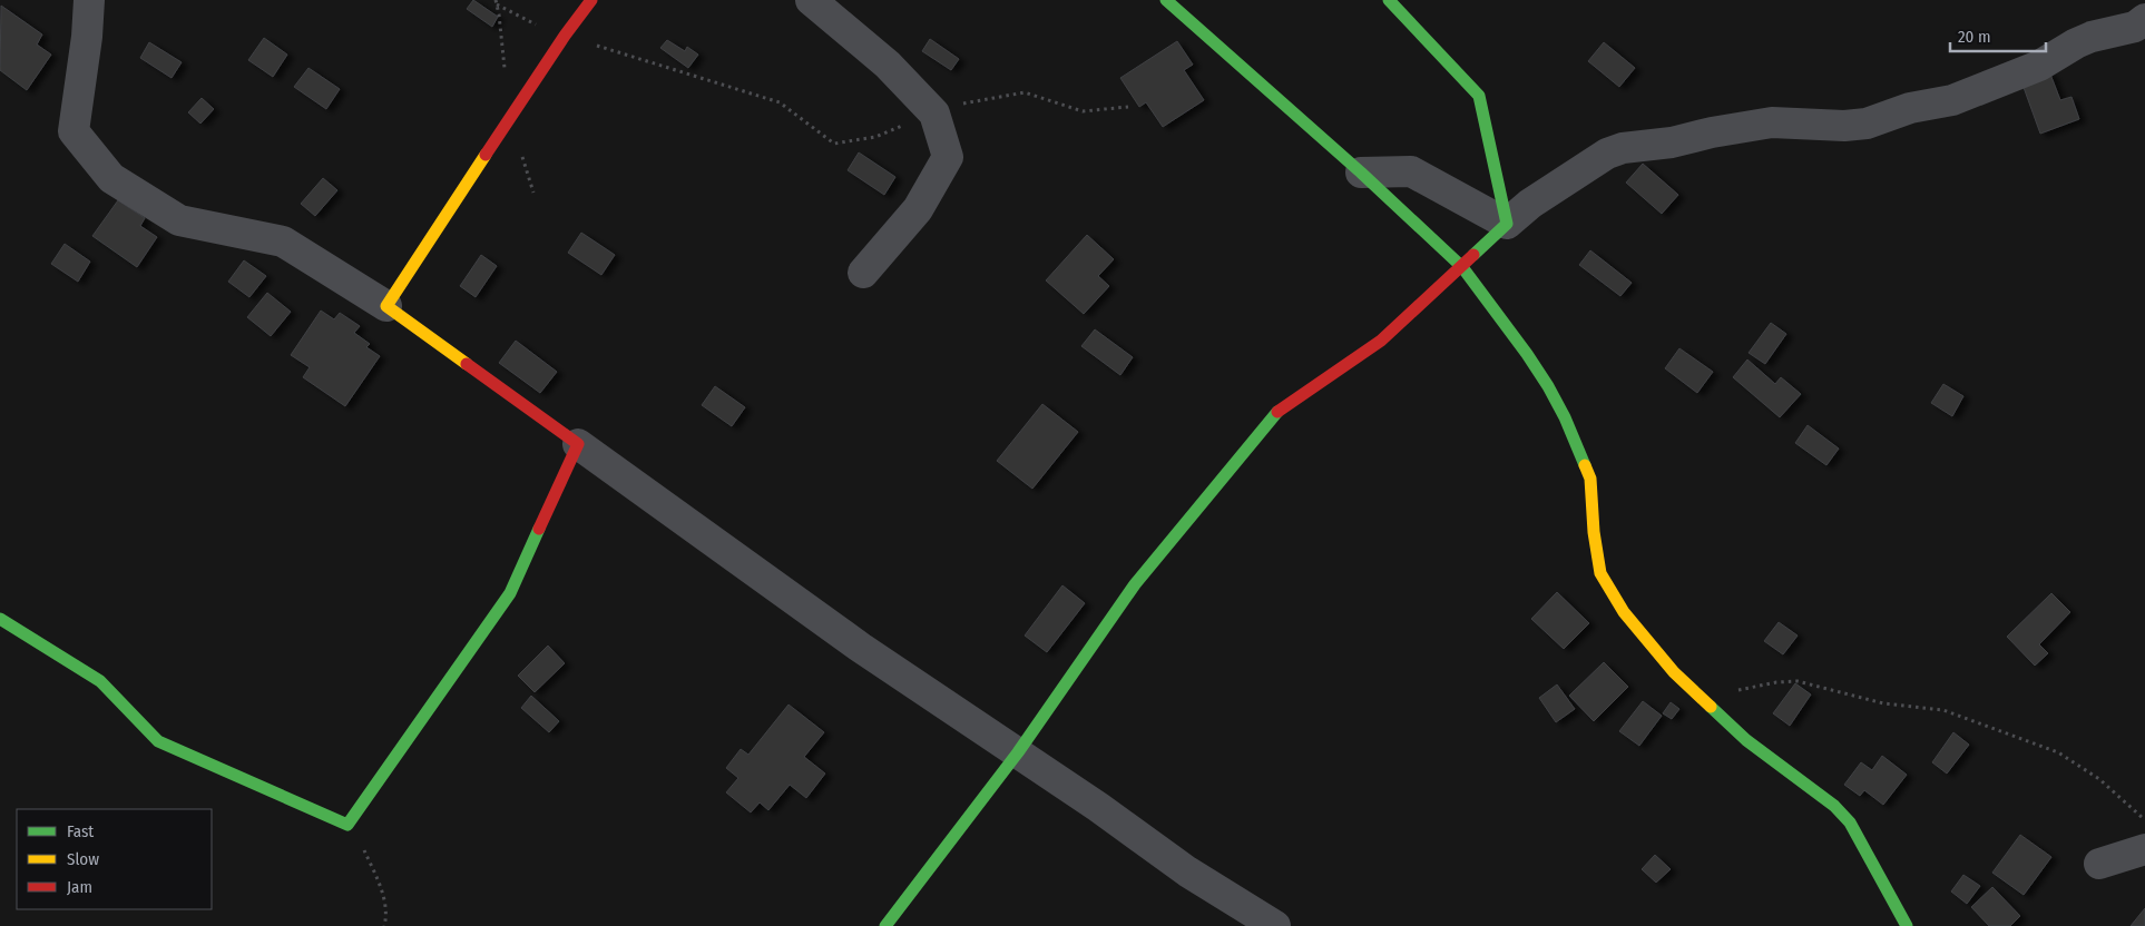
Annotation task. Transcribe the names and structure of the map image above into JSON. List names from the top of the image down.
{
  "legend": ["Fast", "Slow", "Jam"],
  "scale_bar": "20 m"
}
